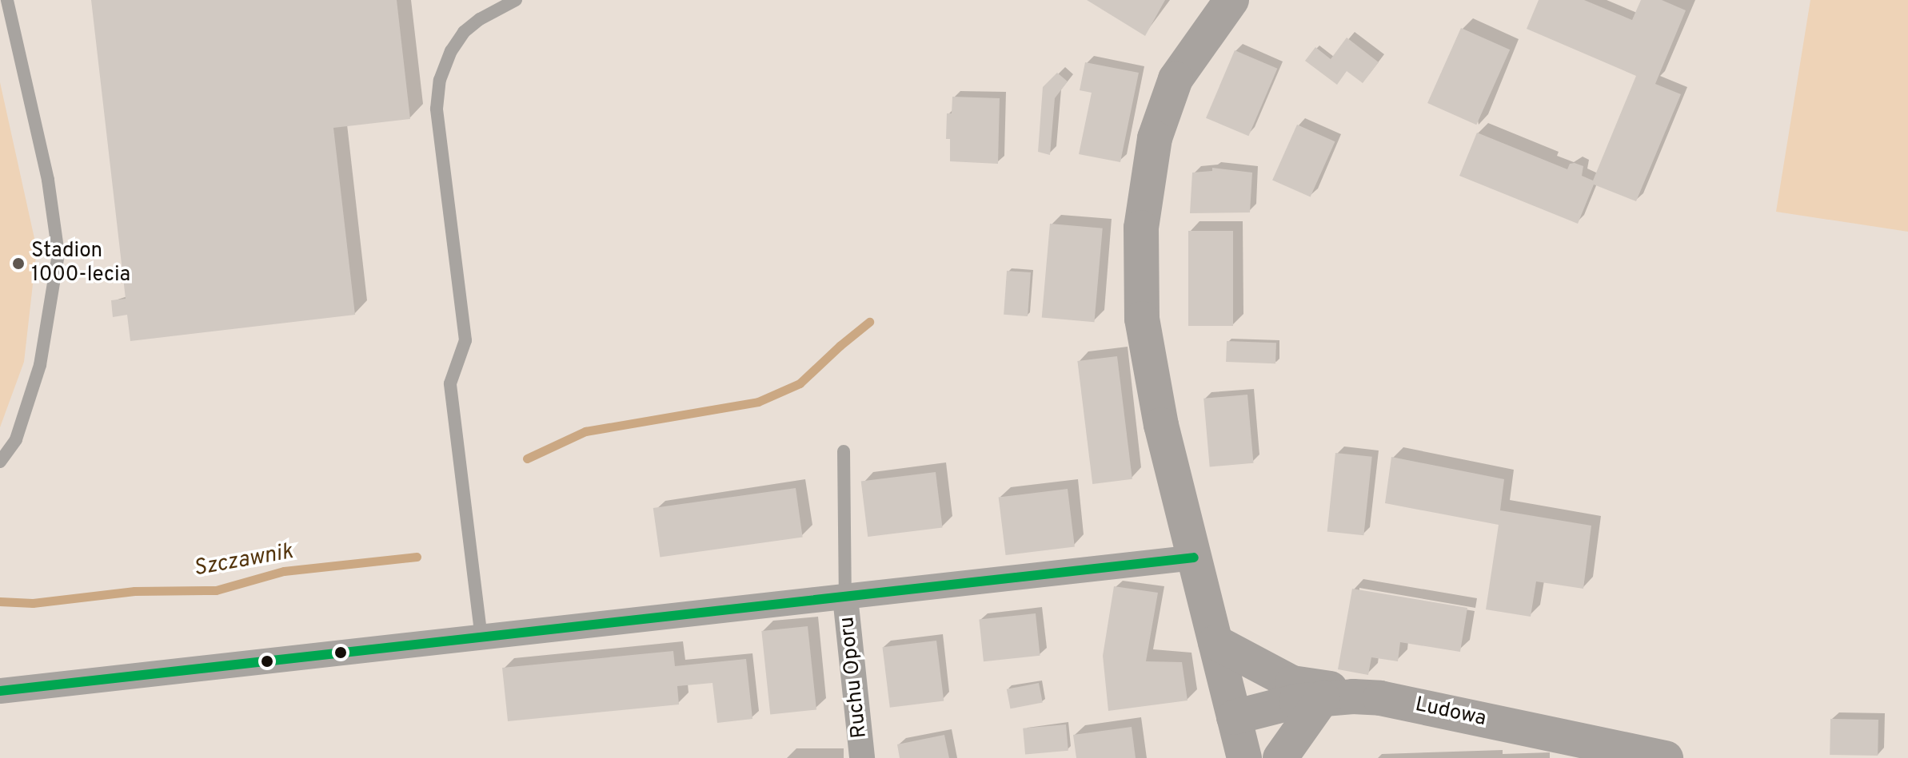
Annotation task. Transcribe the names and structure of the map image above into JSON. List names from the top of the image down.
{
  "streets": {
    "street": ["Ruchu Oporu", "Ludowa"]
  },
  "water": ["Szczawnik"],
  "places": ["Stadion 1000-lecia"]
}
